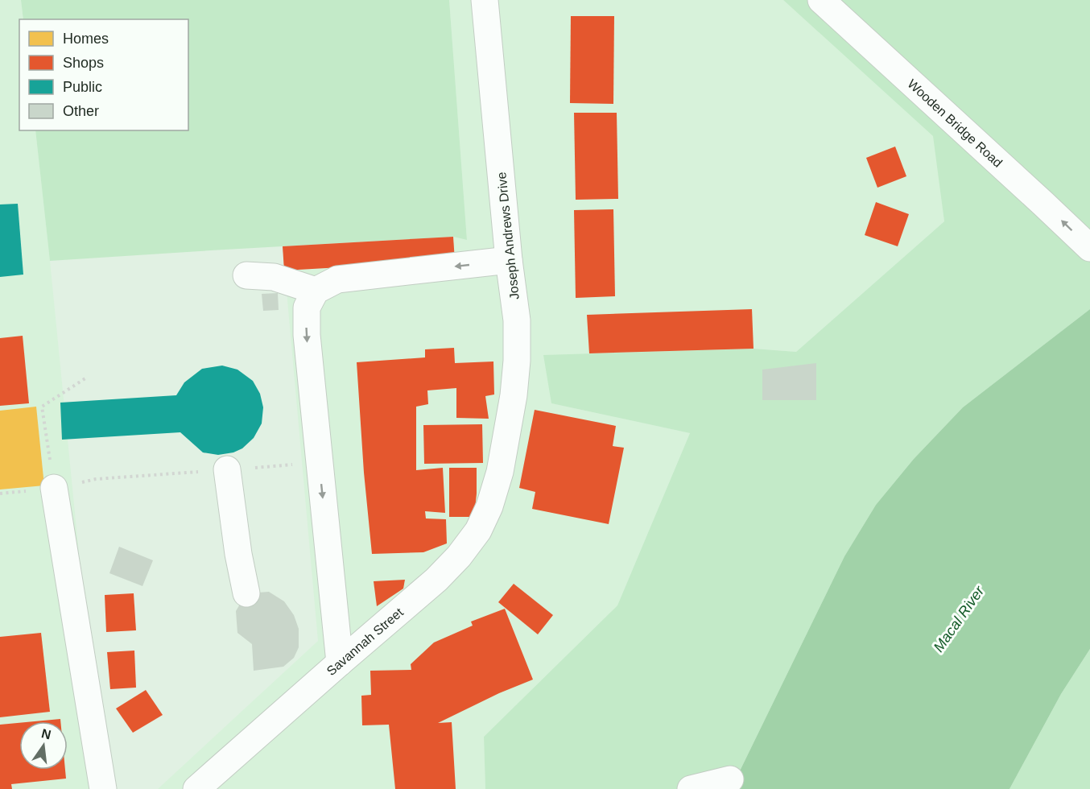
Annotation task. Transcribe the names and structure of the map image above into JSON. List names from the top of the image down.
{
  "streets": {
    "main road": ["Wooden Bridge Road", "Joseph Andrews Drive", "Savannah Street"]
  },
  "crossings": [
    ["Joseph Andrews Drive", "Savannah Street"]
  ],
  "one_way": ["Wooden Bridge Road"],
  "water": ["Macal River"],
  "legend": [
    "Homes",
    "Shops",
    "Public",
    "Other"
  ],
  "north": "top"
}
